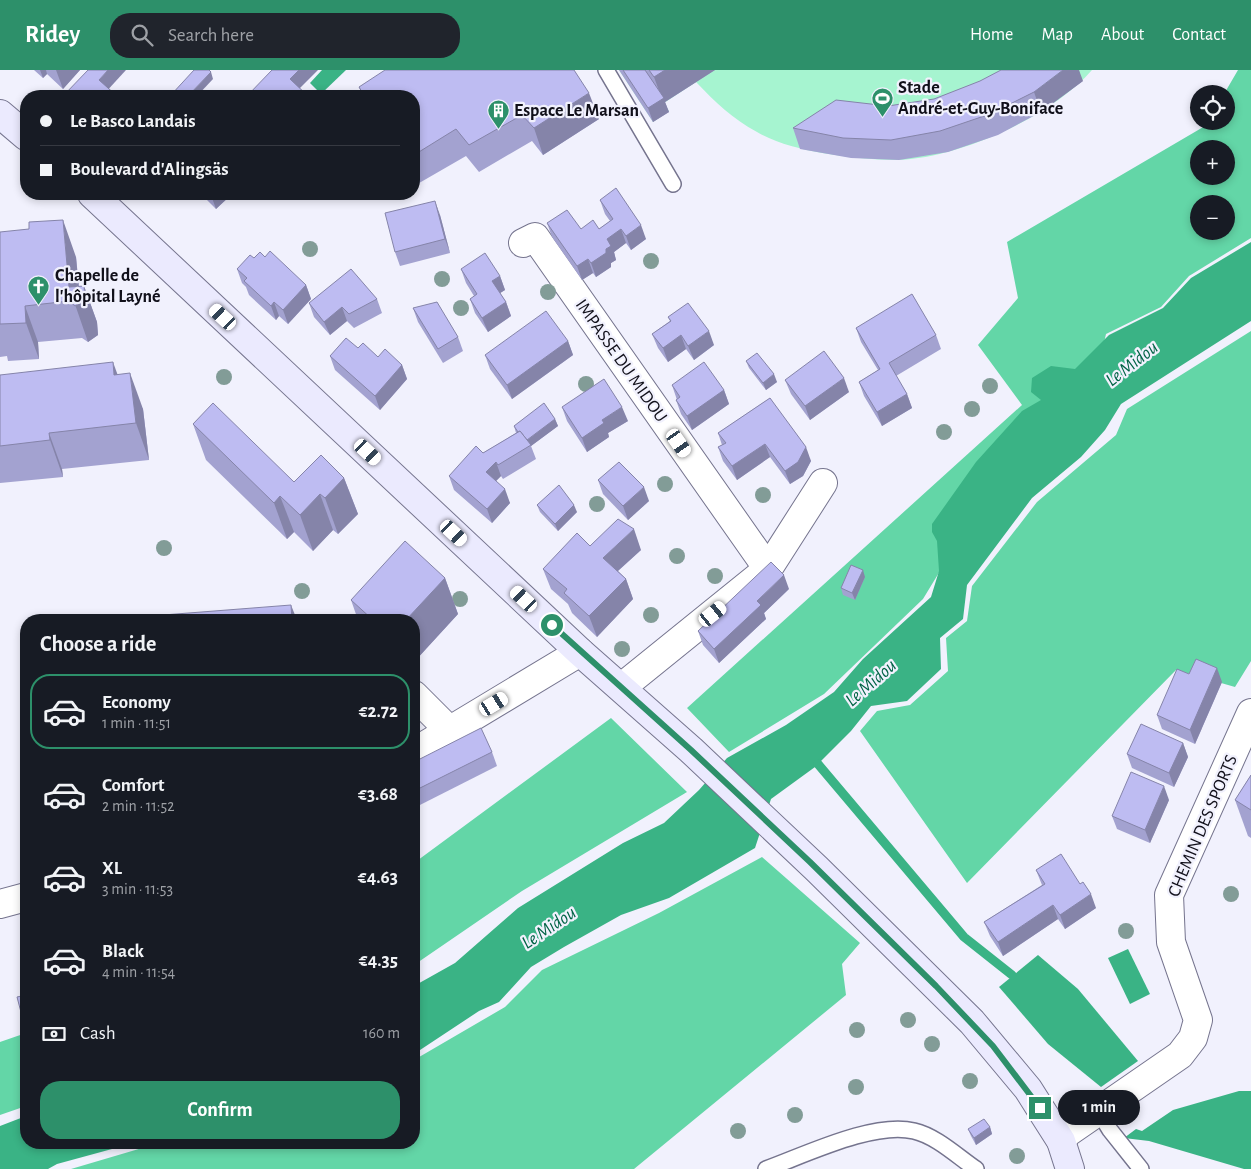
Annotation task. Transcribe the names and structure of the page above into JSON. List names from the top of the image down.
{
  "streets": {
    "street": ["IMPASSE DU MIDOU", "CHEMIN DES SPORTS"]
  },
  "water": ["Le Midou"],
  "places": {
    "sports": ["Stade André-et-Guy-Boniface"],
    "building": ["Espace Le Marsan"],
    "church": ["Chapelle de l'hôpital Layné"]
  },
  "page": {
    "header": "Ridey",
    "search": "Search here",
    "nav": [
      "Home",
      "Map",
      "About",
      "Contact"
    ],
    "map_buttons": ["+", "−"],
    "banner": ["Le Basco Landais", "Boulevard d'Alingsäs"],
    "heading": "Choose a ride",
    "list": [
      {
        "name": "Economy",
        "note": "1 min · 11:51",
        "value": "€2.72"
      },
      {
        "name": "Comfort",
        "note": "2 min · 11:52",
        "value": "€3.68"
      },
      {
        "name": "XL",
        "note": "3 min · 11:53",
        "value": "€4.63"
      },
      {
        "name": "Black",
        "note": "4 min · 11:54",
        "value": "€4.35"
      }
    ],
    "pay": ["Cash", "160 m"],
    "buttons": "Confirm",
    "bubble": "1 min"
  }
}
